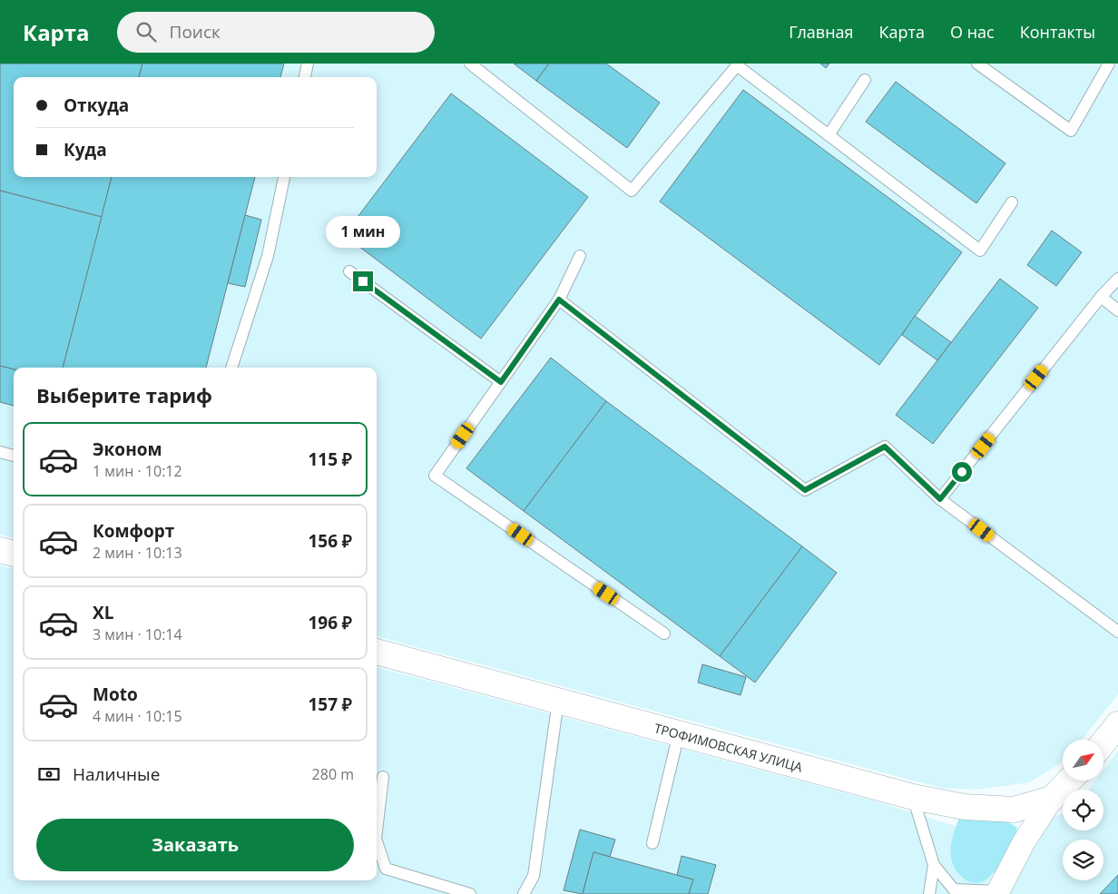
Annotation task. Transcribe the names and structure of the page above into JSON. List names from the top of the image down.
{
  "streets": {
    "street": ["ТРОФИМОВСКАЯ УЛИЦА"]
  },
  "north": "top right",
  "page": {
    "header": "Карта",
    "search": "Поиск",
    "nav": [
      "Главная",
      "Карта",
      "О нас",
      "Контакты"
    ],
    "banner": ["Откуда", "Куда"],
    "bubble": "1 мин",
    "heading": "Выберите тариф",
    "list": [
      {
        "name": "Эконом",
        "note": "1 мин · 10:12",
        "value": "115 ₽"
      },
      {
        "name": "Комфорт",
        "note": "2 мин · 10:13",
        "value": "156 ₽"
      },
      {
        "name": "XL",
        "note": "3 мин · 10:14",
        "value": "196 ₽"
      },
      {
        "name": "Moto",
        "note": "4 мин · 10:15",
        "value": "157 ₽"
      }
    ],
    "pay": ["Наличные", "280 m"],
    "buttons": "Заказать"
  }
}
